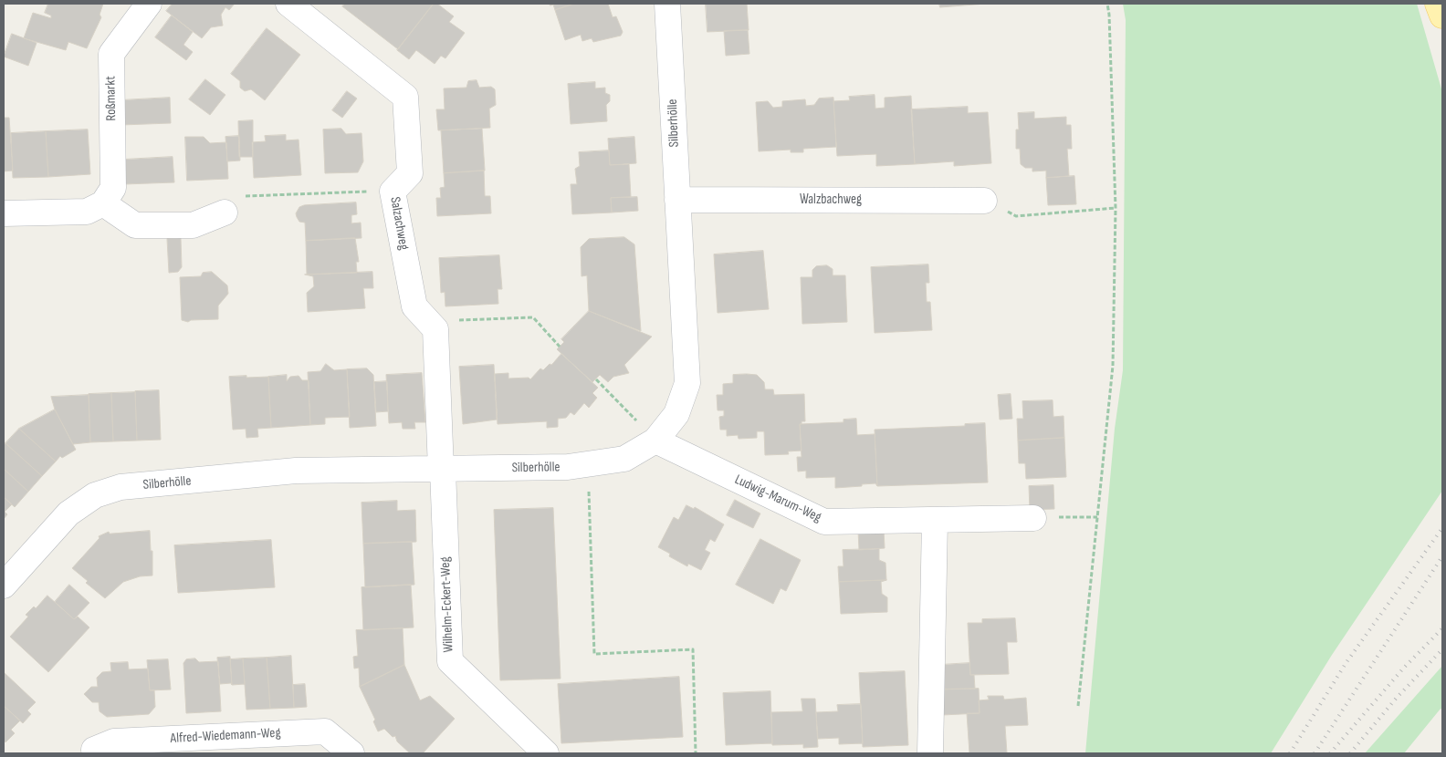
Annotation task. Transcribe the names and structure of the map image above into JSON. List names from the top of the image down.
{
  "streets": {
    "street": [
      "Roßmarkt",
      "Silberhölle",
      "Walzbachweg",
      "Salzachweg",
      "Ludwig-Marum-Weg",
      "Wilhelm-Eckert-Weg",
      "Alfred-Wiedemann-Weg"
    ]
  },
  "crossings": [
    ["Silberhölle", "Walzbachweg"],
    ["Silberhölle", "Salzachweg"],
    ["Silberhölle", "Ludwig-Marum-Weg"],
    ["Silberhölle", "Wilhelm-Eckert-Weg"],
    ["Salzachweg", "Wilhelm-Eckert-Weg"]
  ]
}
